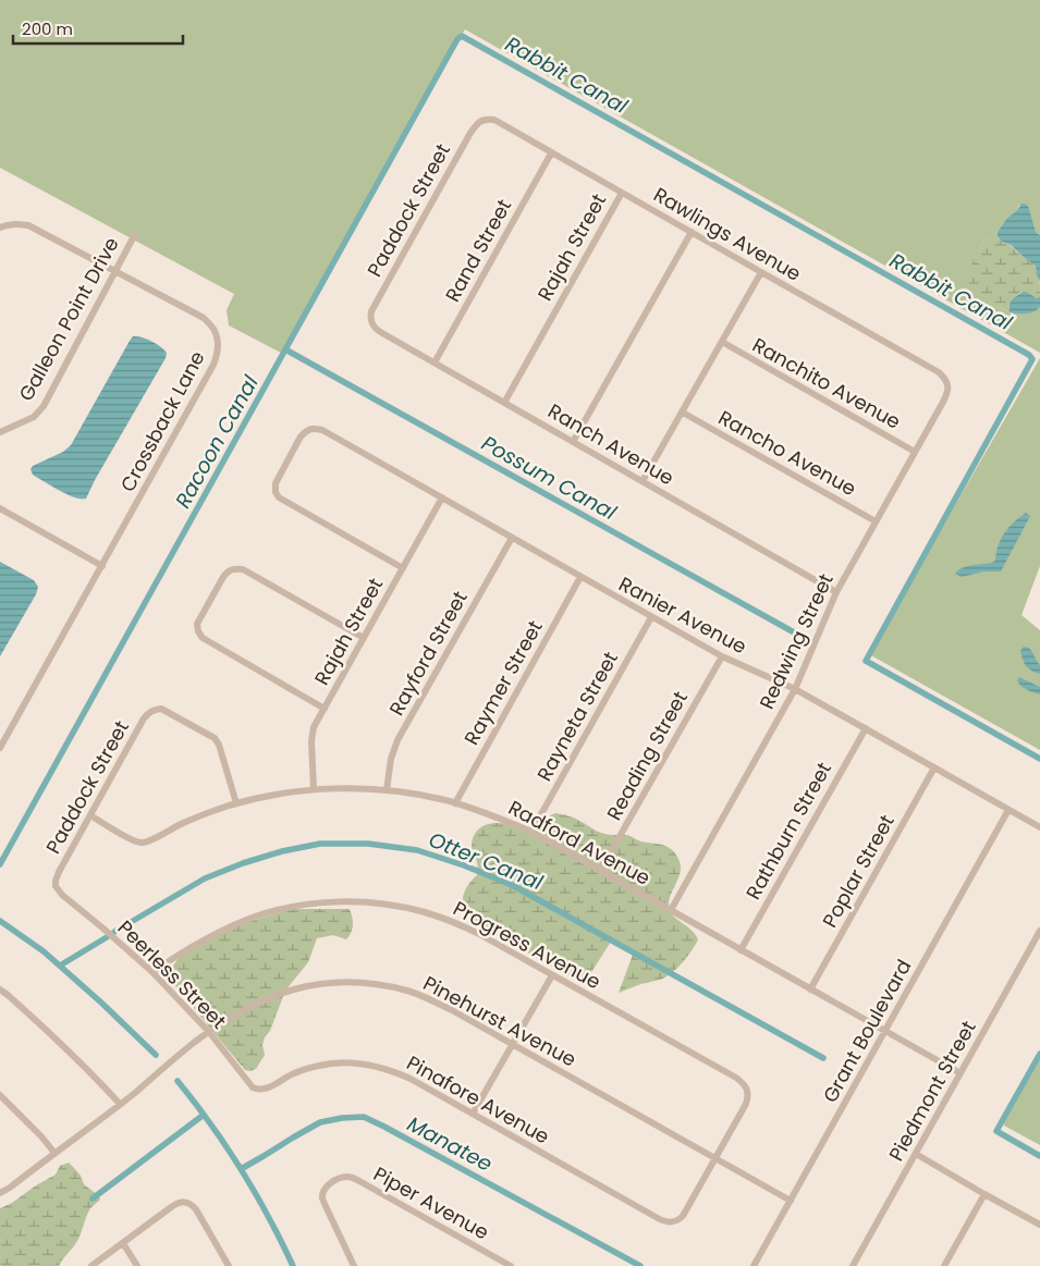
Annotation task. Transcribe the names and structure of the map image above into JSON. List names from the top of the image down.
{
  "streets": {
    "street": [
      "Paddock Street",
      "Rawlings Avenue",
      "Rajah Street",
      "Rand Street",
      "Galleon Point Drive",
      "Ranchito Avenue",
      "Crossback Lane",
      "Ranch Avenue",
      "Rancho Avenue",
      "Ranier Avenue",
      "Redwing Street",
      "Rayford Street",
      "Raymer Street",
      "Rayneta Street",
      "Reading Street",
      "Rathburn Street",
      "Radford Avenue",
      "Poplar Street",
      "Progress Avenue",
      "Peerless Street",
      "Pinehurst Avenue",
      "Grant Boulevard",
      "Piedmont Street",
      "Pinafore Avenue",
      "Piper Avenue"
    ]
  },
  "crossings": [
    ["Paddock Street", "Rawlings Avenue"],
    ["Paddock Street", "Ranch Avenue"],
    ["Paddock Street", "Radford Avenue"],
    ["Paddock Street", "Peerless Street"],
    ["Rawlings Avenue", "Rajah Street"],
    ["Rawlings Avenue", "Rand Street"],
    ["Rawlings Avenue", "Redwing Street"],
    ["Rajah Street", "Ranch Avenue"],
    ["Rajah Street", "Ranier Avenue"],
    ["Rajah Street", "Radford Avenue"],
    ["Rand Street", "Ranch Avenue"],
    ["Galleon Point Drive", "Crossback Lane"],
    ["Ranchito Avenue", "Redwing Street"],
    ["Ranch Avenue", "Redwing Street"],
    ["Rancho Avenue", "Redwing Street"],
    ["Ranier Avenue", "Redwing Street"],
    ["Ranier Avenue", "Rayford Street"],
    ["Ranier Avenue", "Raymer Street"],
    ["Ranier Avenue", "Rayneta Street"],
    ["Ranier Avenue", "Reading Street"],
    ["Ranier Avenue", "Rathburn Street"],
    ["Ranier Avenue", "Poplar Street"],
    ["Ranier Avenue", "Grant Boulevard"],
    ["Redwing Street", "Radford Avenue"],
    ["Rayford Street", "Radford Avenue"],
    ["Raymer Street", "Radford Avenue"],
    ["Rayneta Street", "Radford Avenue"],
    ["Reading Street", "Radford Avenue"],
    ["Rathburn Street", "Radford Avenue"],
    ["Radford Avenue", "Poplar Street"],
    ["Radford Avenue", "Grant Boulevard"],
    ["Radford Avenue", "Piedmont Street"],
    ["Progress Avenue", "Peerless Street"],
    ["Progress Avenue", "Pinehurst Avenue"],
    ["Progress Avenue", "Pinafore Avenue"],
    ["Peerless Street", "Pinehurst Avenue"],
    ["Peerless Street", "Pinafore Avenue"],
    ["Pinehurst Avenue", "Grant Boulevard"],
    ["Pinehurst Avenue", "Pinafore Avenue"]
  ],
  "water": [
    "Rabbit Canal",
    "Racoon Canal",
    "Possum Canal",
    "Otter Canal",
    "Manatee"
  ],
  "scale_bar": "200 m"
}
